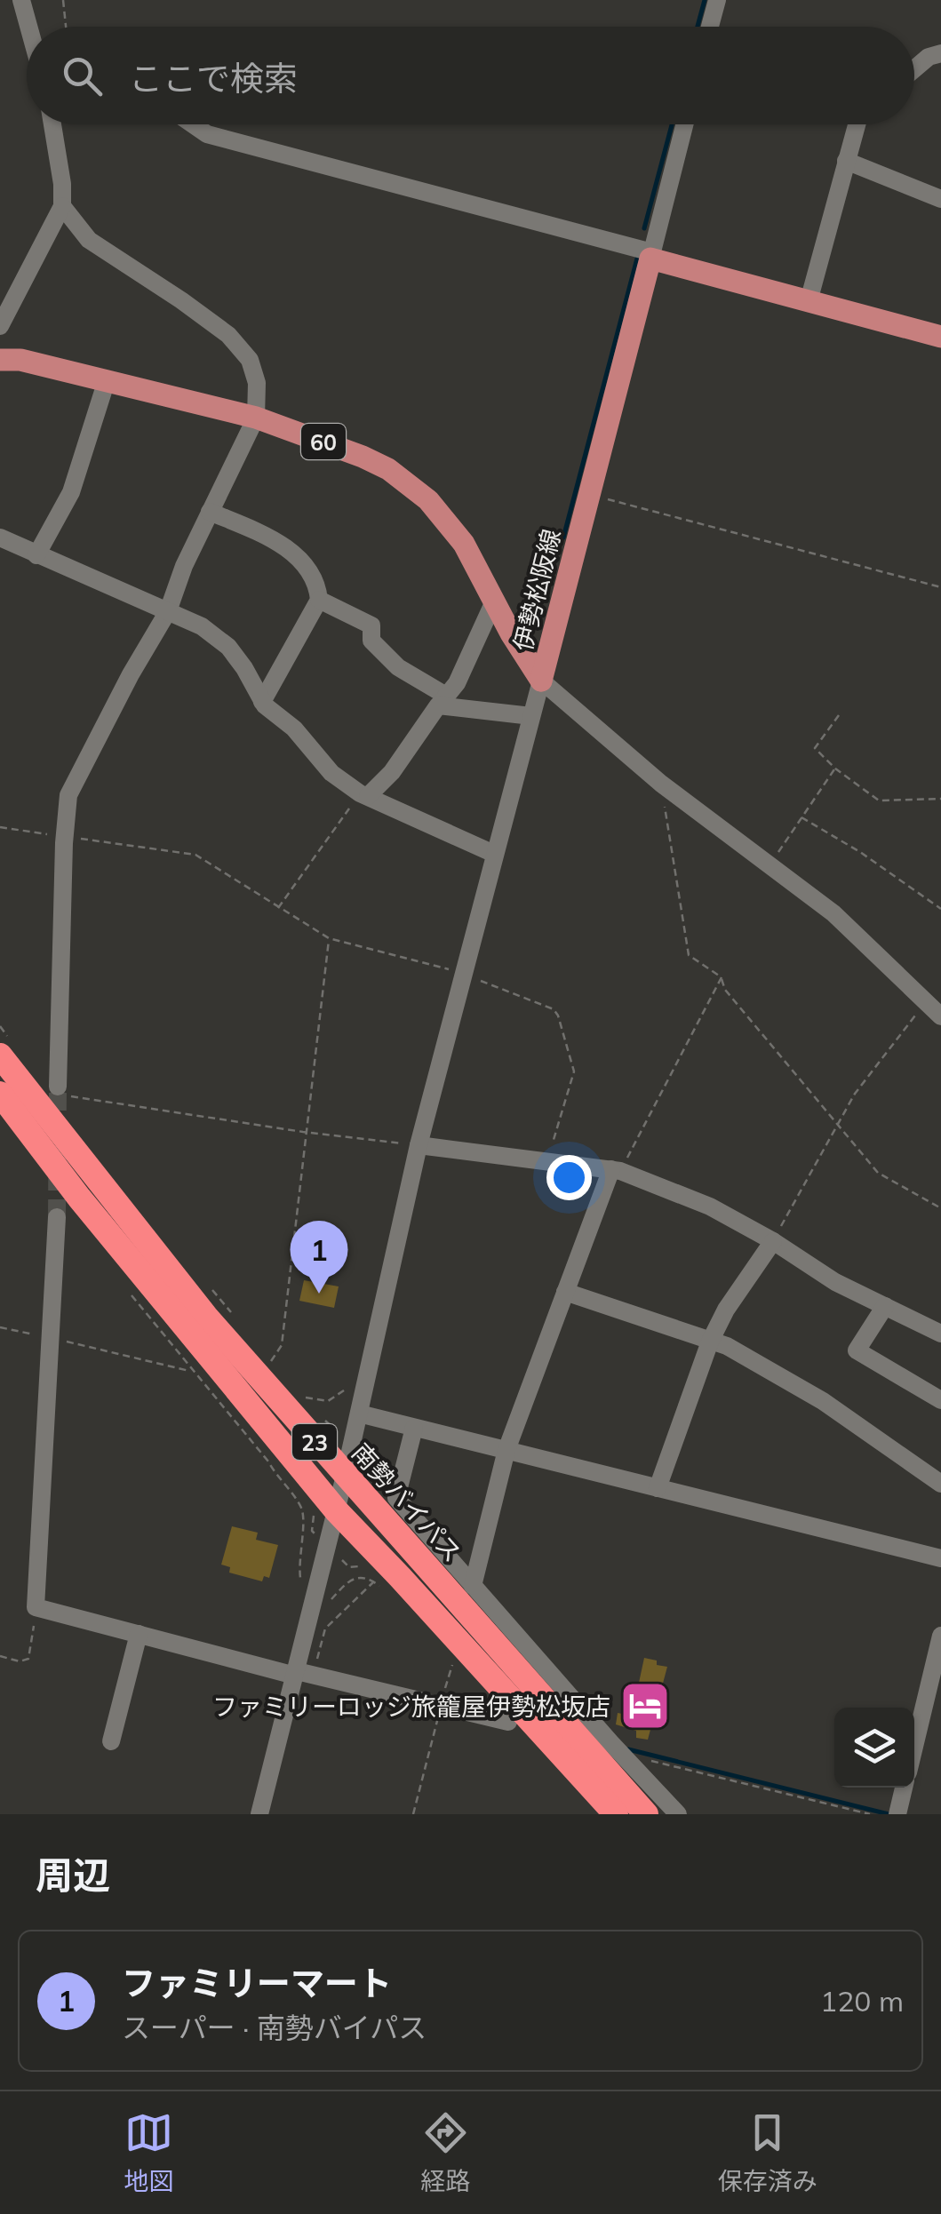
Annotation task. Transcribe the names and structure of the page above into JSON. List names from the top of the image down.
{
  "streets": {
    "highway": ["23", "南勢バイパス"],
    "main road": ["60", "伊勢松阪線"]
  },
  "places": {
    "hotel": ["ファミリーロッジ旅籠屋伊勢松坂店"]
  },
  "page": {
    "search": "ここで検索",
    "pins": "1",
    "heading": "周辺",
    "list": [
      {
        "mark": "1",
        "name": "ファミリーマート",
        "note": "スーパー · 南勢バイパス",
        "value": "120 m"
      }
    ],
    "nav": ["地図", "経路", "保存済み"]
  }
}
